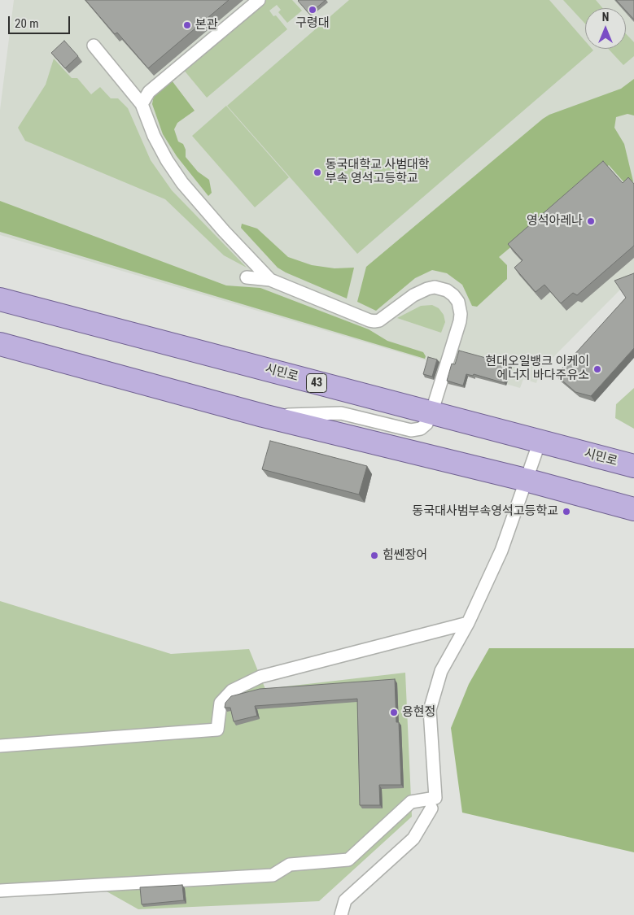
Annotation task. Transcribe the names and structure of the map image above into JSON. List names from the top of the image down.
{
  "streets": {
    "main road": ["시민로", "43"]
  },
  "places": [
    "구령대",
    "본관",
    "동국대학교 사범대학 부속 영석고등학교",
    "영석아레나",
    "현대오일뱅크 이케이 에너지 바다주유소",
    "동국대사범부속영석고등학교",
    "힘쎈장어",
    "용현정"
  ],
  "scale_bar": "20 m",
  "north": "top"
}
